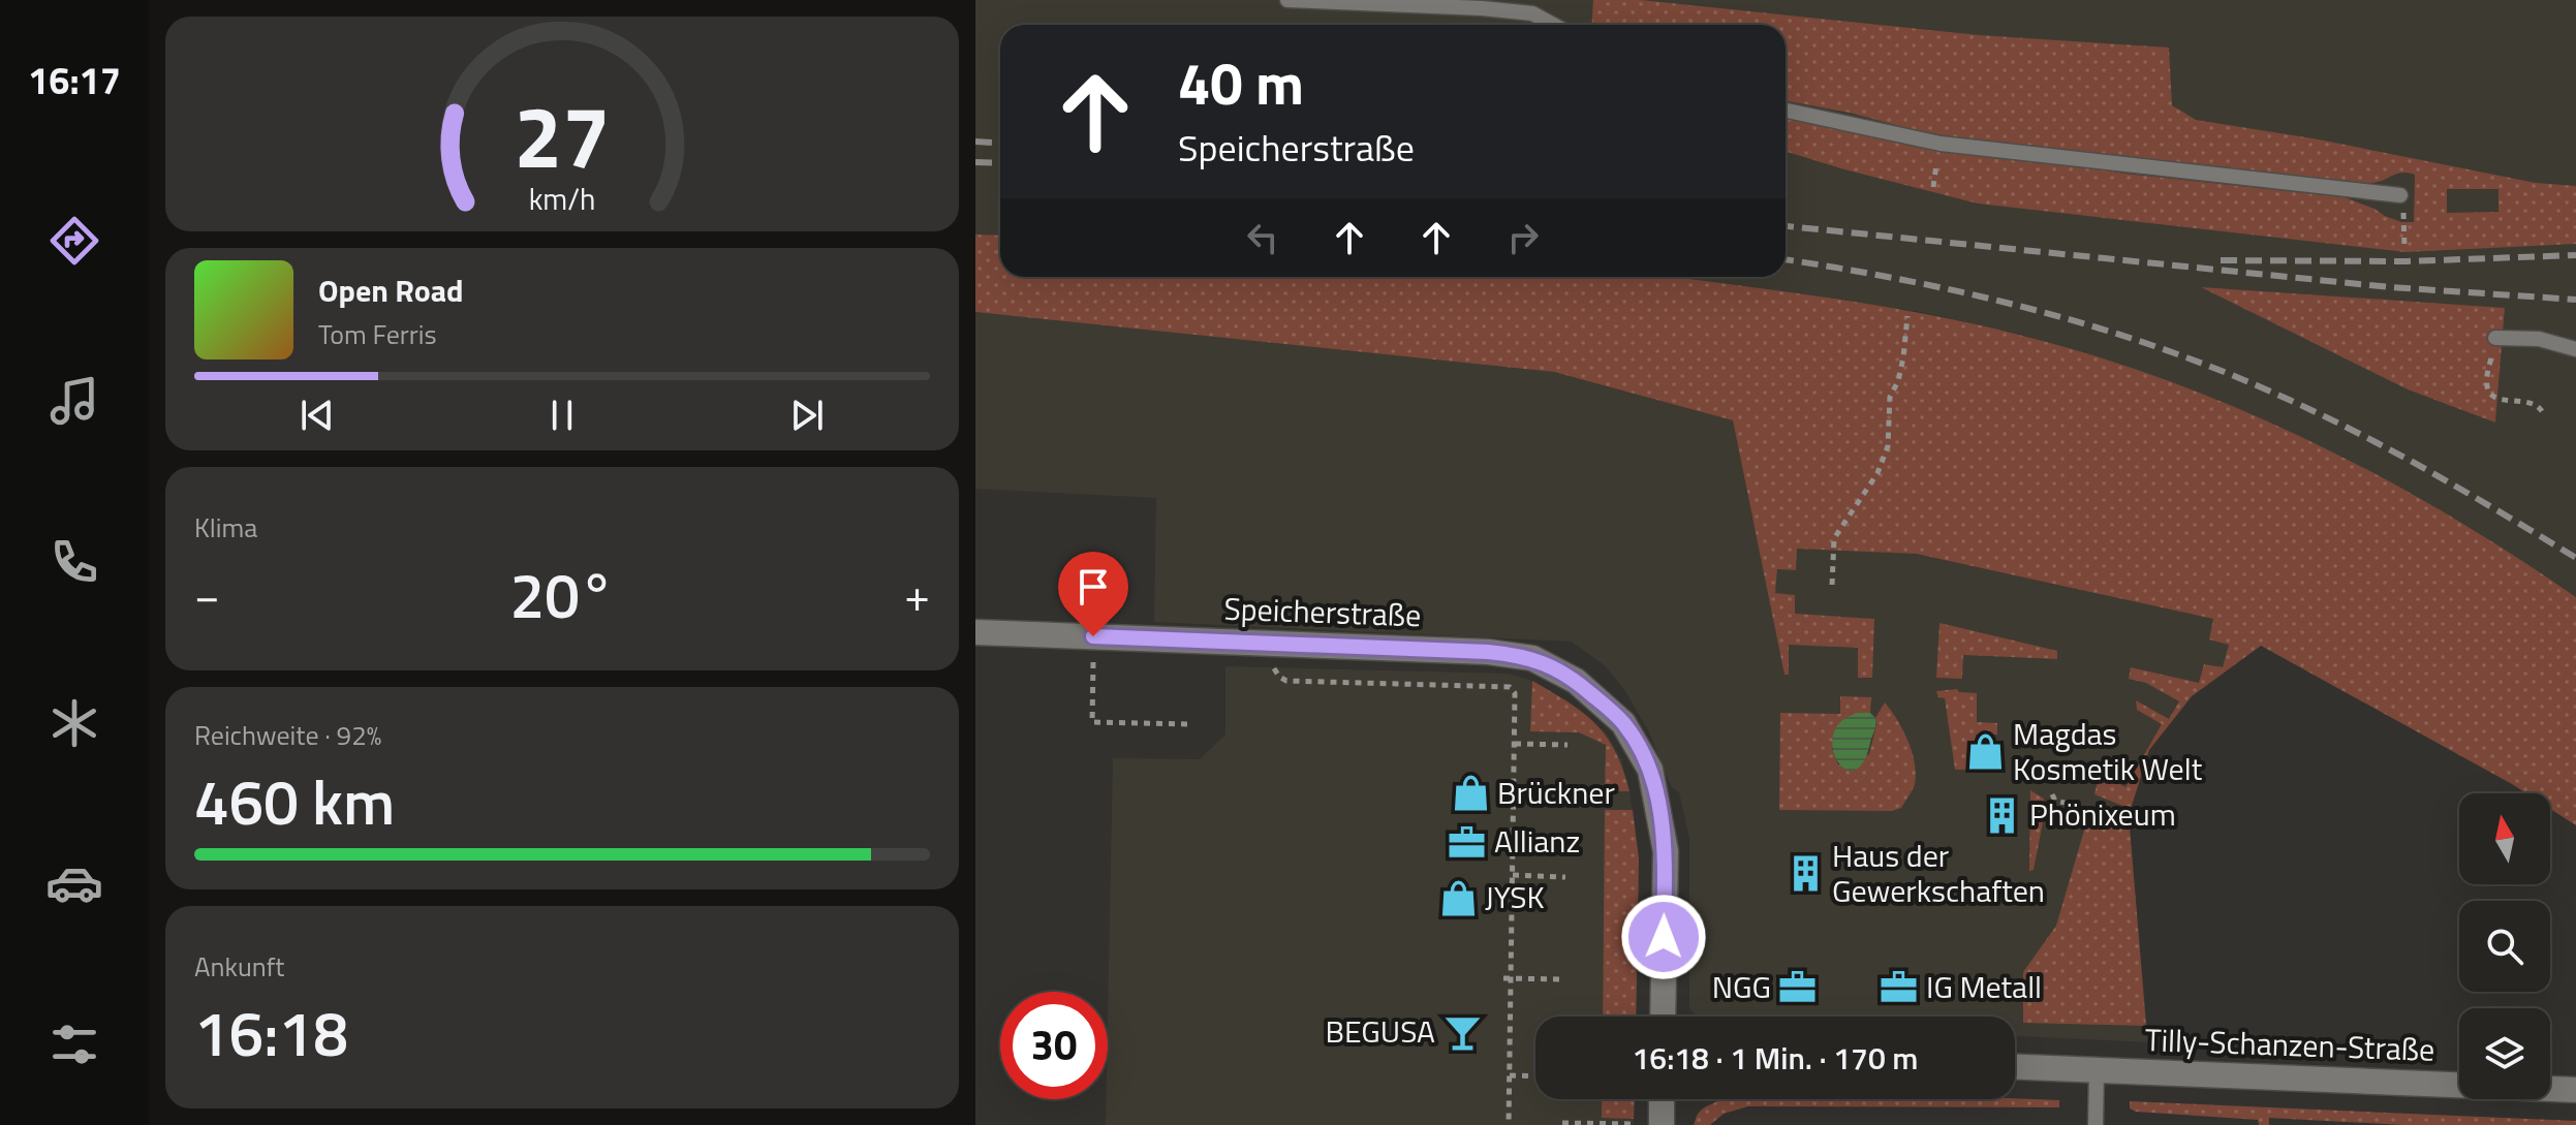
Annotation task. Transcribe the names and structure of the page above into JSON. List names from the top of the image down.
{
  "streets": {
    "street": ["Speicherstraße", "Tilly-Schanzen-Straße"]
  },
  "places": {
    "shop": ["Magdas Kosmetik Welt", "Brückner", "JYSK"],
    "building": ["Phönixeum", "Haus der Gewerkschaften"],
    "office": ["Allianz", "NGG", "IG Metall"],
    "bar": ["BEGUSA"]
  },
  "north": "top",
  "page": {
    "tabs": "16:17",
    "turn": ["40 m", "Speicherstraße"],
    "song": ["Open Road", "Tom Ferris"],
    "tile": [
      "Klima",
      ["Reichweite · 92%", "460 km"],
      ["Ankunft", "16:18"]
    ],
    "heat": ["−", "20°", "+"],
    "limit": "30",
    "trip": "16:18 · 1 Min. · 170 m",
    "gauge": ["27", "km/h"]
  }
}
